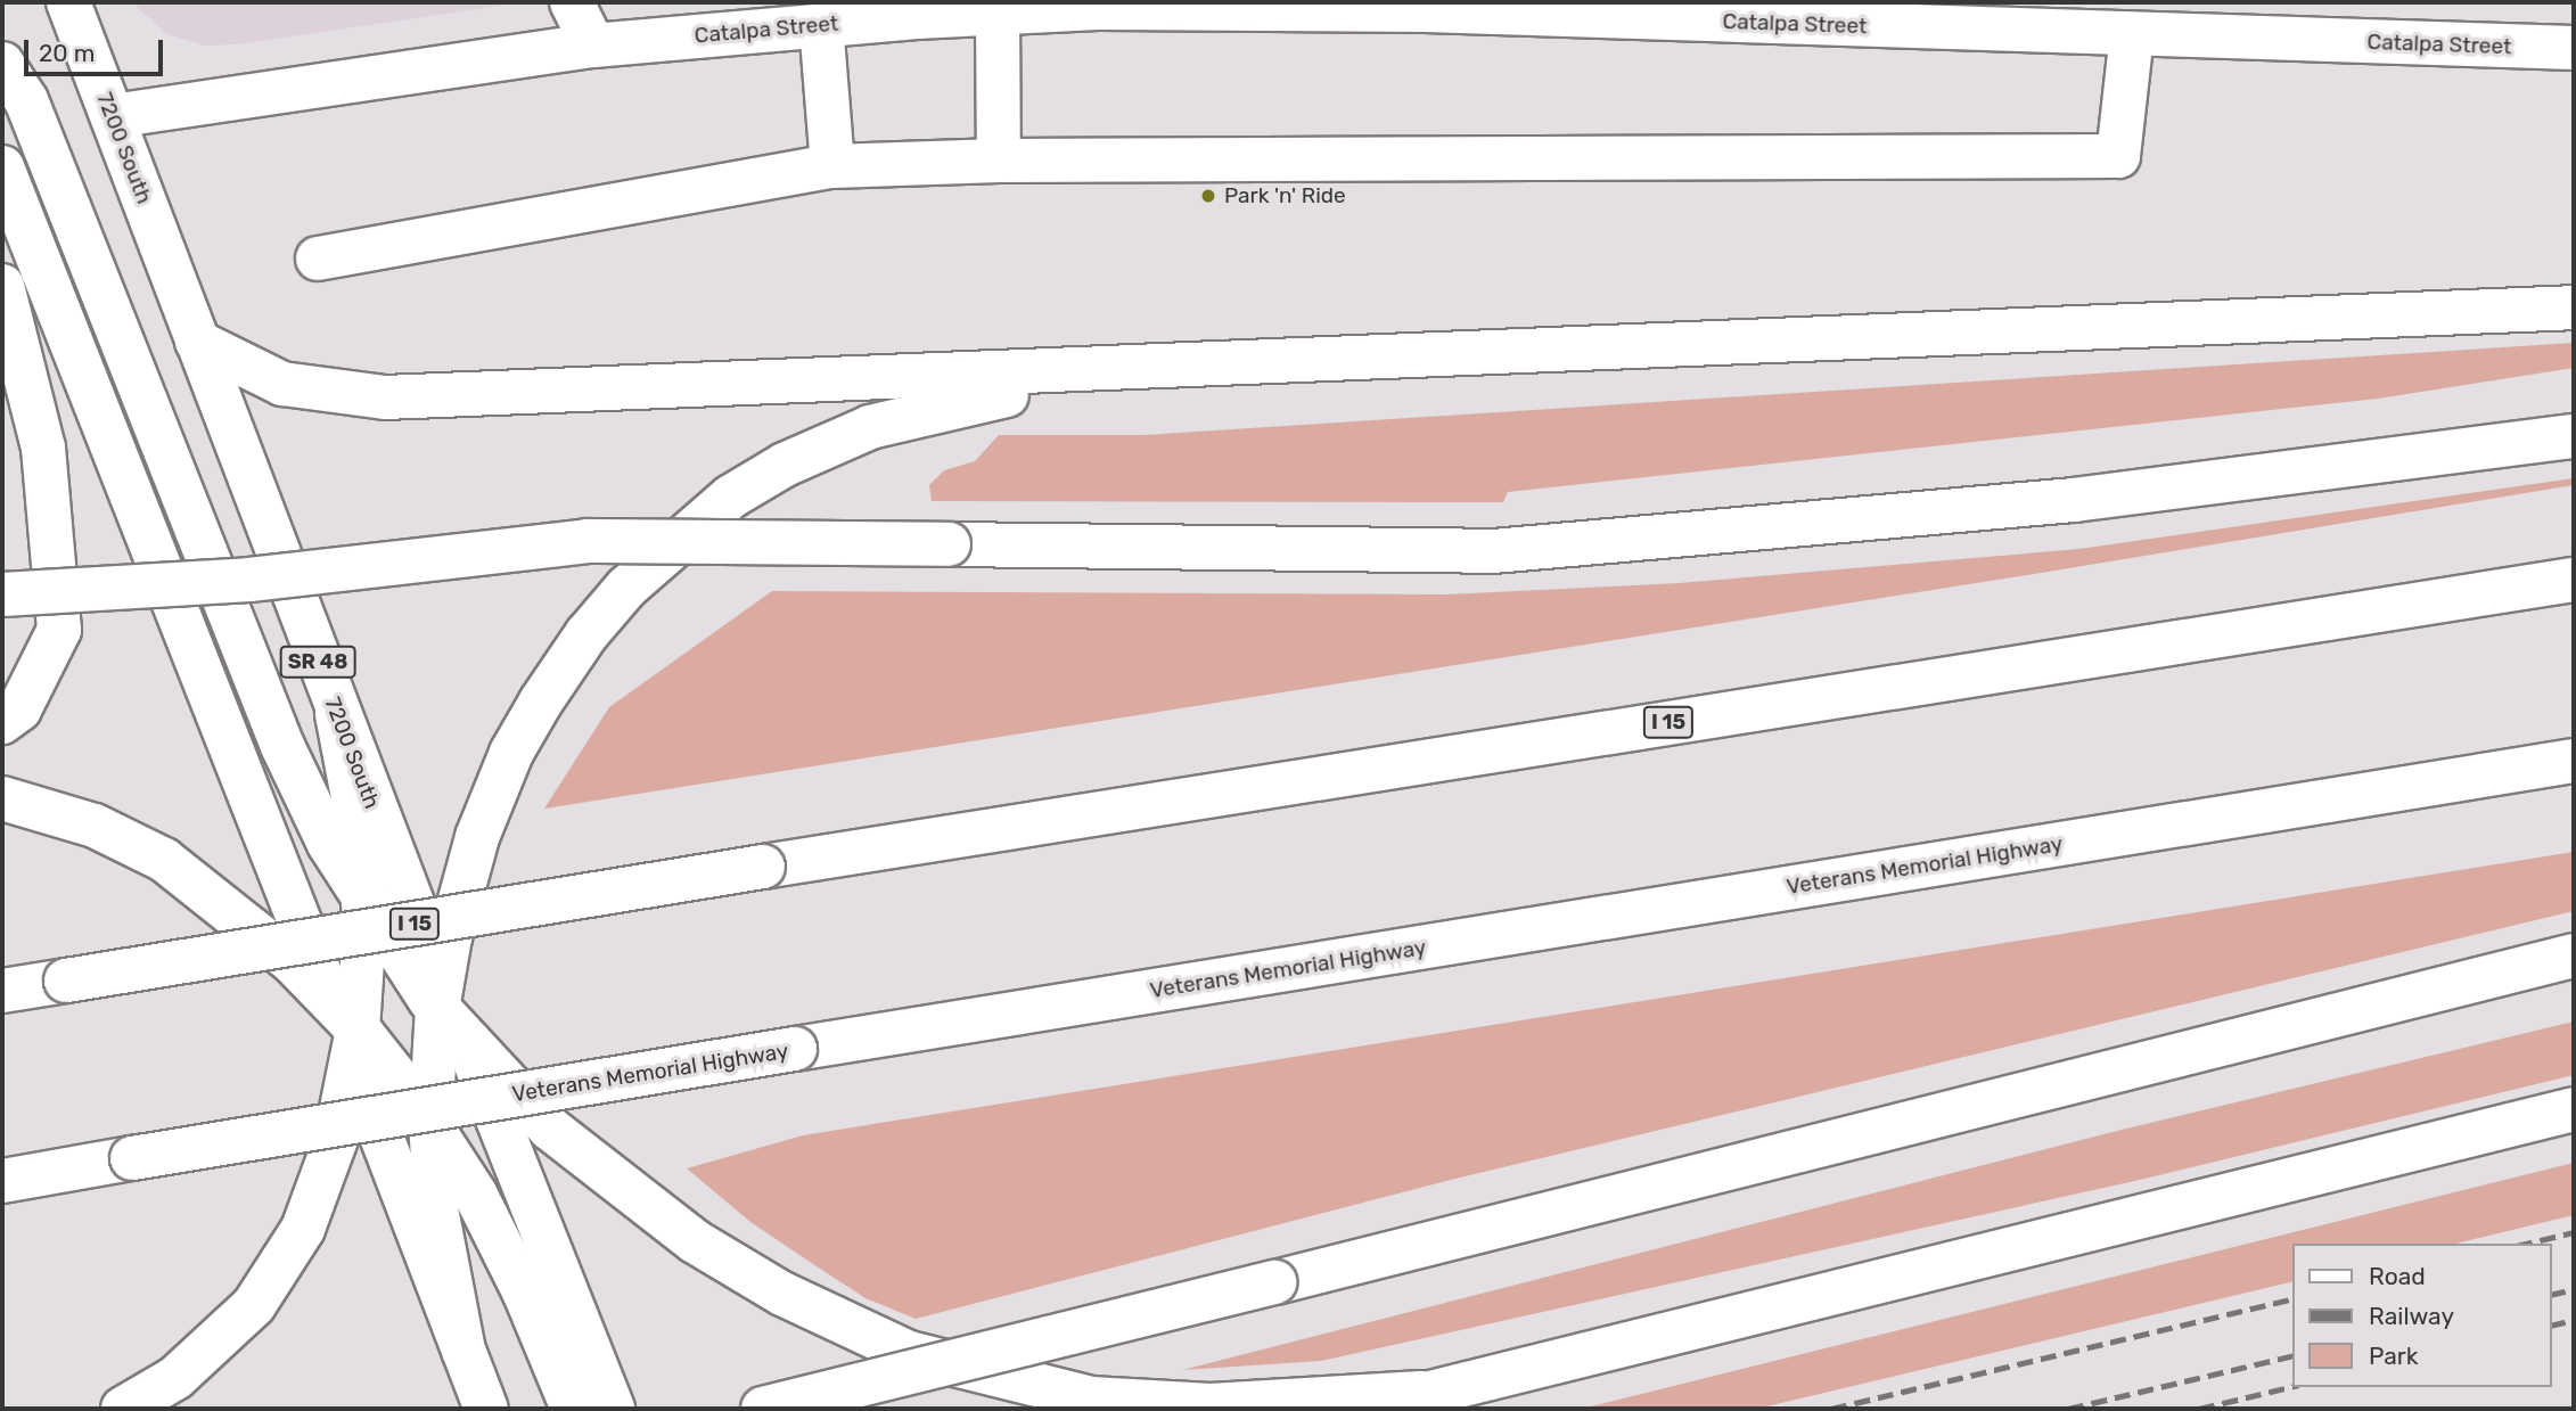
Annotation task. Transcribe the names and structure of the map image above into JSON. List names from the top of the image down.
{
  "streets": {
    "main road": [
      "Catalpa Street",
      "7200 South",
      "SR 48",
      "I 15",
      "Veterans Memorial Highway"
    ]
  },
  "crossings": [
    ["Catalpa Street", "7200 South"]
  ],
  "places": ["Park 'n' Ride"],
  "legend": ["Road", "Railway", "Park"],
  "scale_bar": "20 m"
}
